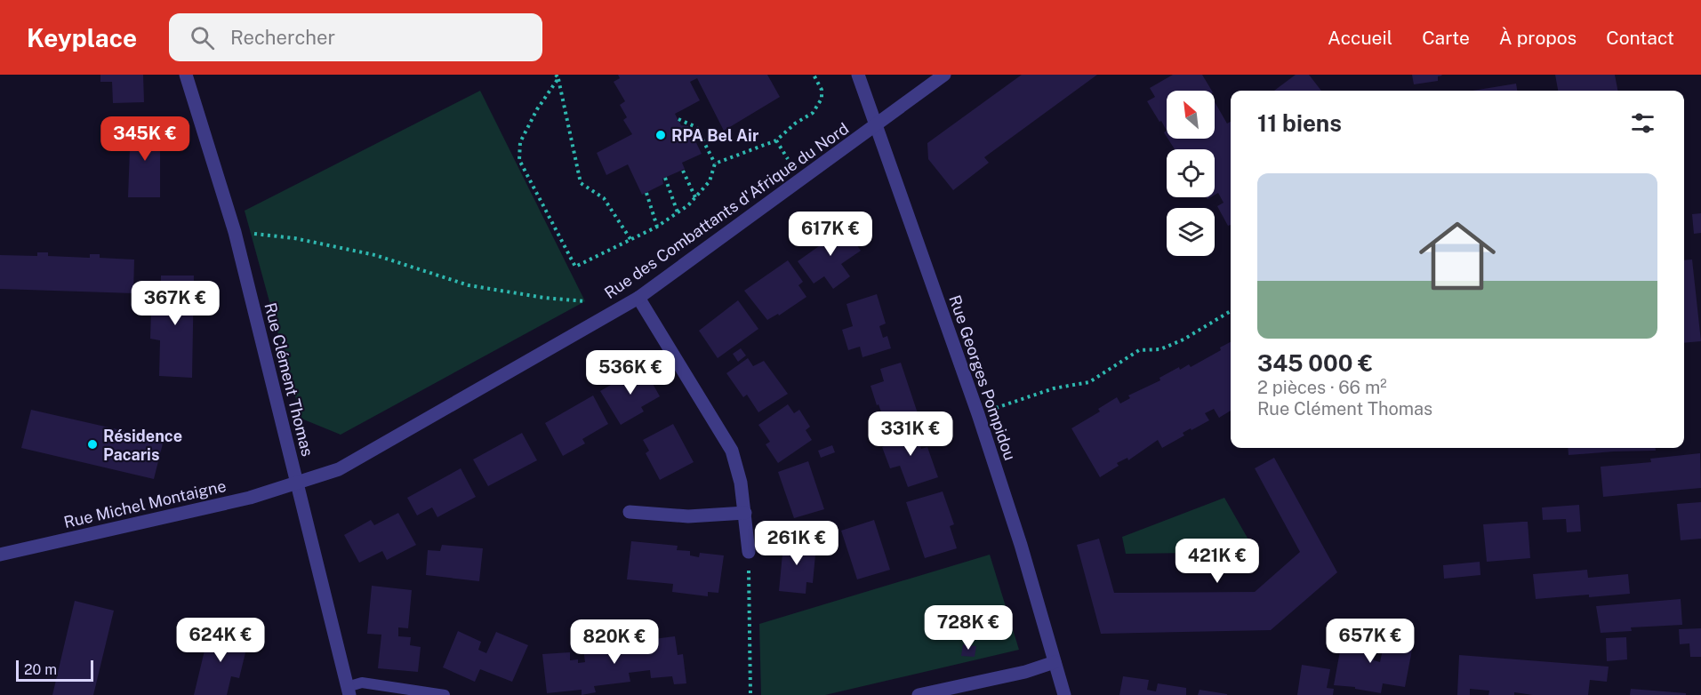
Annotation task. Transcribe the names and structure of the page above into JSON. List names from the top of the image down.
{
  "streets": {
    "street": [
      "Rue des Combattants d'Afrique du Nord",
      "Rue Georges Pompidou",
      "Rue Clément Thomas",
      "Rue Michel Montaigne"
    ]
  },
  "crossings": [
    ["Rue des Combattants d'Afrique du Nord", "Rue Georges Pompidou"],
    ["Rue des Combattants d'Afrique du Nord", "Rue Clément Thomas"],
    ["Rue des Combattants d'Afrique du Nord", "Rue Michel Montaigne"],
    ["Rue Clément Thomas", "Rue Michel Montaigne"]
  ],
  "places": ["RPA Bel Air", "Résidence Pacaris"],
  "scale_bar": "20 m",
  "north": "top left",
  "page": {
    "header": "Keyplace",
    "search": "Rechercher",
    "nav": [
      "Accueil",
      "Carte",
      "À propos",
      "Contact"
    ],
    "heading": "11 biens",
    "price": [
      "345K €",
      "617K €",
      "367K €",
      "536K €",
      "331K €",
      "261K €",
      "421K €",
      "728K €",
      "624K €",
      "657K €",
      "820K €"
    ],
    "list": [
      {
        "name": "345 000 €",
        "note": "2 pièces · 66 m² · Rue Clément Thomas"
      }
    ],
    "scale": "20 m"
  }
}
